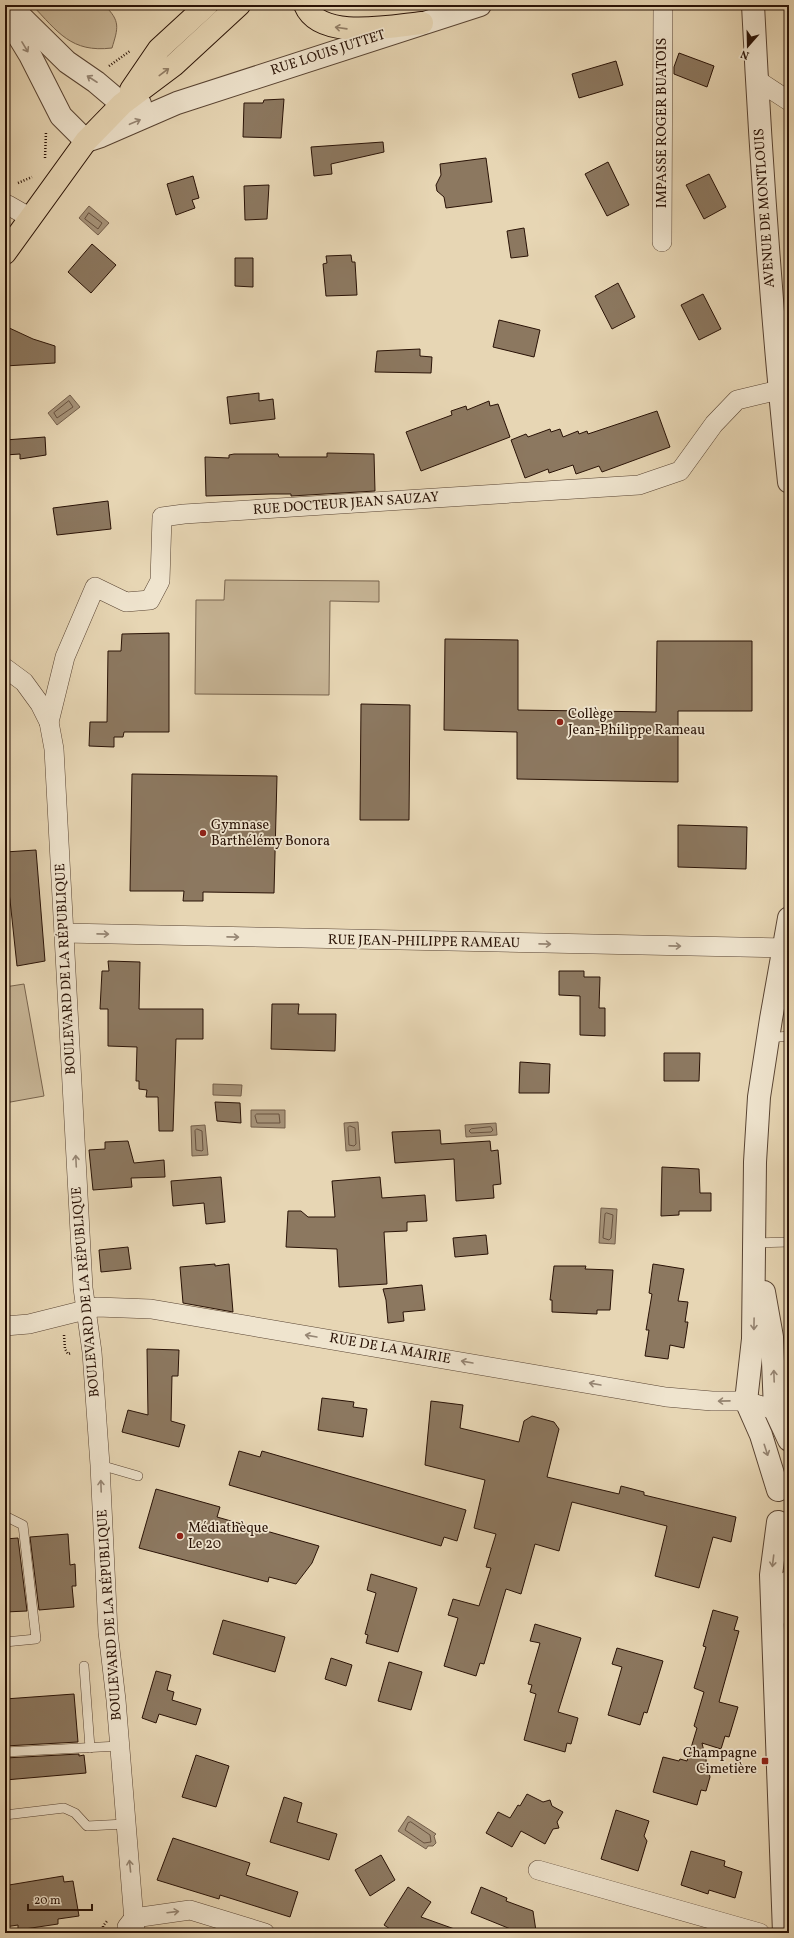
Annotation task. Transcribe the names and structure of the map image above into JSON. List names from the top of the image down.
{
  "streets": {
    "street": [
      "RUE LOUIS JUTTET",
      "IMPASSE ROGER BUATOIS",
      "AVENUE DE MONTLOUIS",
      "RUE DOCTEUR JEAN SAUZAY",
      "RUE JEAN-PHILIPPE RAMEAU",
      "BOULEVARD DE LA RÉPUBLIQUE",
      "RUE DE LA MAIRIE"
    ]
  },
  "crossings": [
    ["AVENUE DE MONTLOUIS", "RUE DOCTEUR JEAN SAUZAY"],
    ["RUE DOCTEUR JEAN SAUZAY", "BOULEVARD DE LA RÉPUBLIQUE"],
    ["RUE JEAN-PHILIPPE RAMEAU", "BOULEVARD DE LA RÉPUBLIQUE"],
    ["BOULEVARD DE LA RÉPUBLIQUE", "RUE DE LA MAIRIE"]
  ],
  "one_way": ["RUE JEAN-PHILIPPE RAMEAU", "BOULEVARD DE LA RÉPUBLIQUE", "RUE DE LA MAIRIE"],
  "places": {
    "other": ["Collège Jean-Philippe Rameau", "Gymnase Barthélémy Bonora", "Médiathèque Le 20"],
    "transit": ["Champagne Cimetière"]
  },
  "scale_bar": "20 m",
  "north": "bottom"
}
